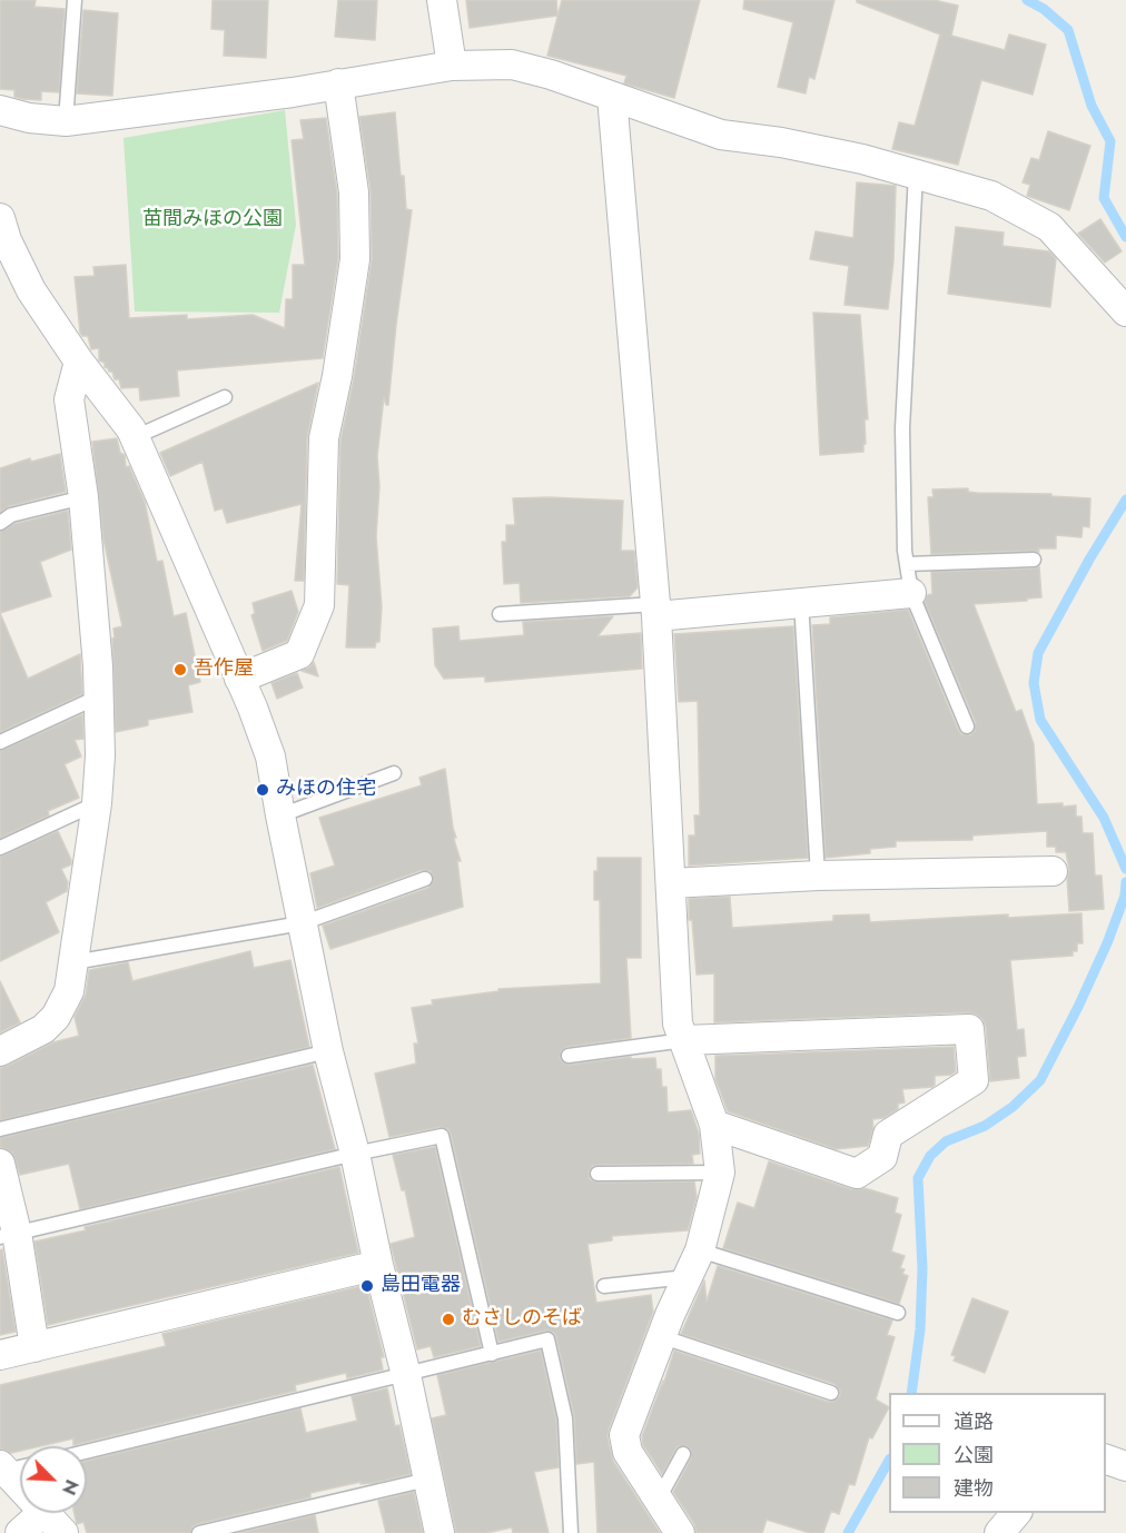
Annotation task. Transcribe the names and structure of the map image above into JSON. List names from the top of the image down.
{
  "parks": ["苗間みほの公園"],
  "places": [
    "吾作屋",
    "みほの住宅",
    "島田電器",
    "むさしのそば"
  ],
  "legend": ["道路", "公園", "建物"],
  "north": "bottom right"
}
